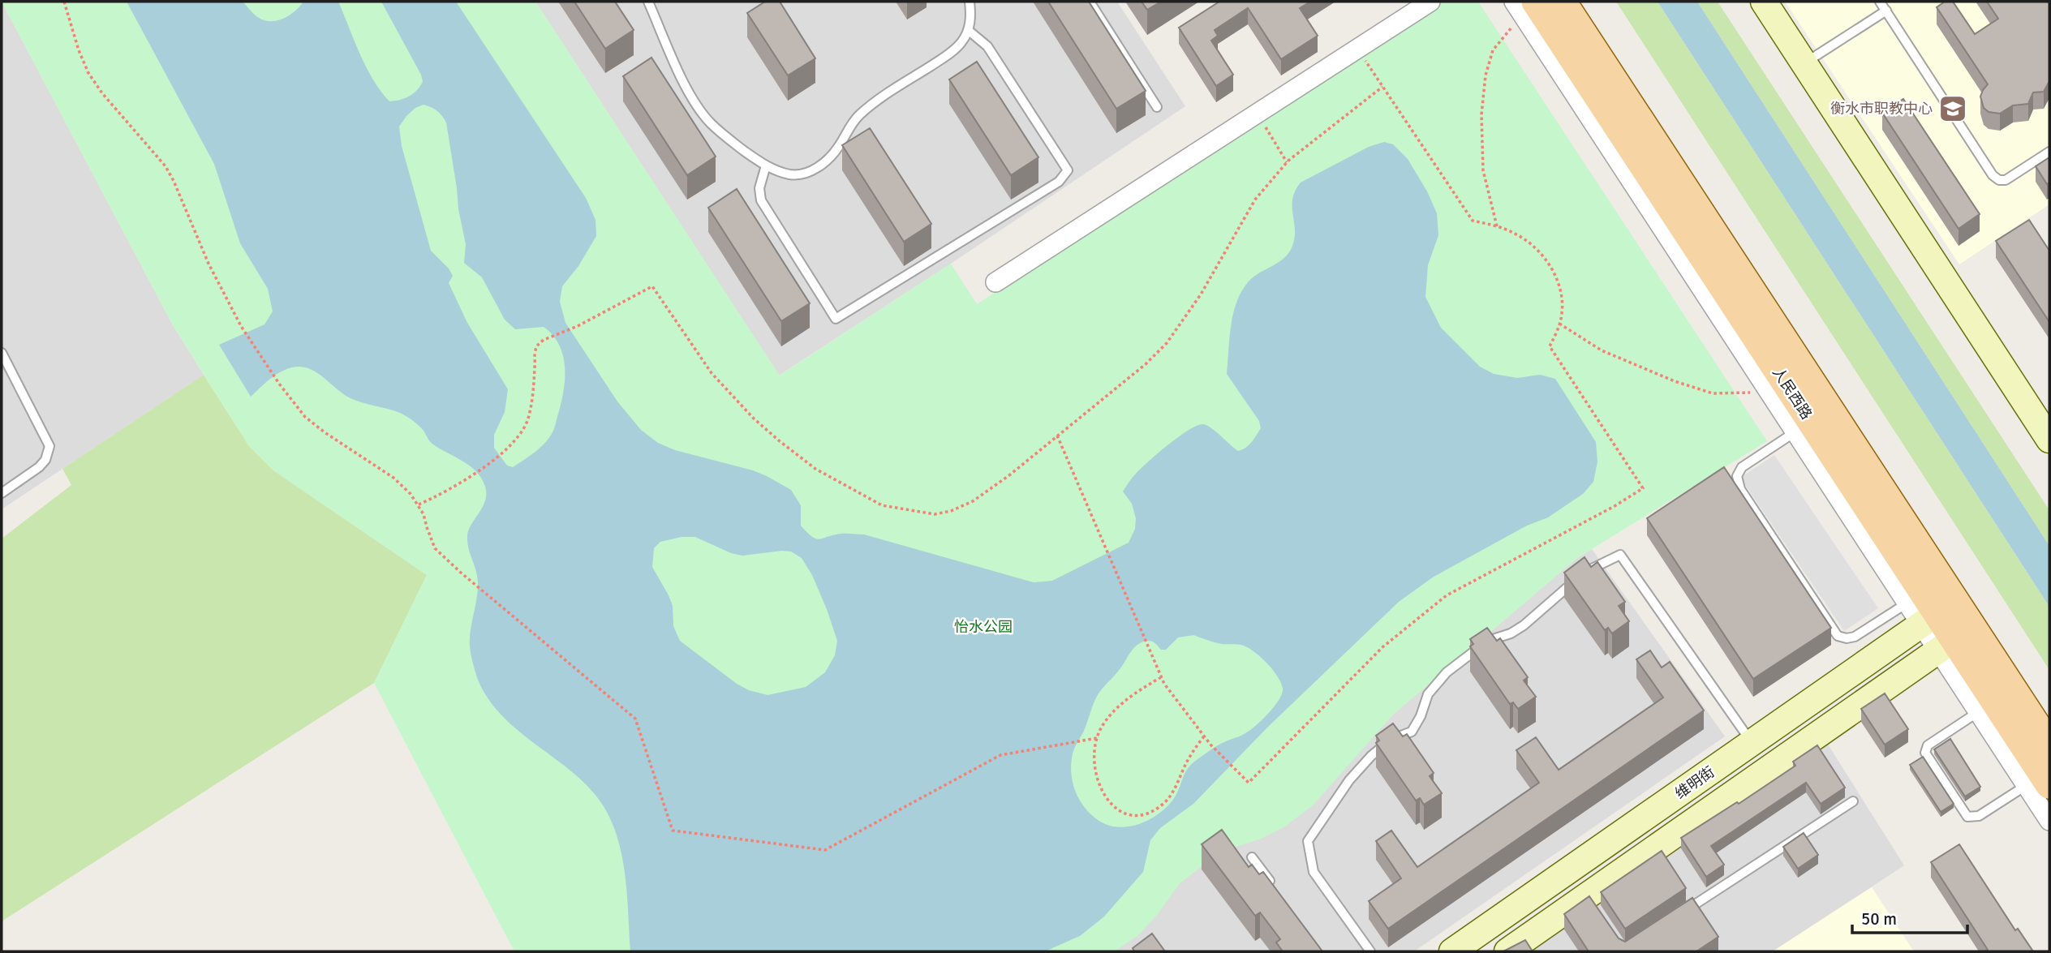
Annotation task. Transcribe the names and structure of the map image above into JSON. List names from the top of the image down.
{
  "streets": {
    "main road": ["人民西路"],
    "street": ["维明街"]
  },
  "crossings": [
    ["人民西路", "维明街"]
  ],
  "parks": ["怡水公园"],
  "places": {
    "school or university": ["衡水市职教中心"]
  },
  "scale_bar": "50 m"
}
